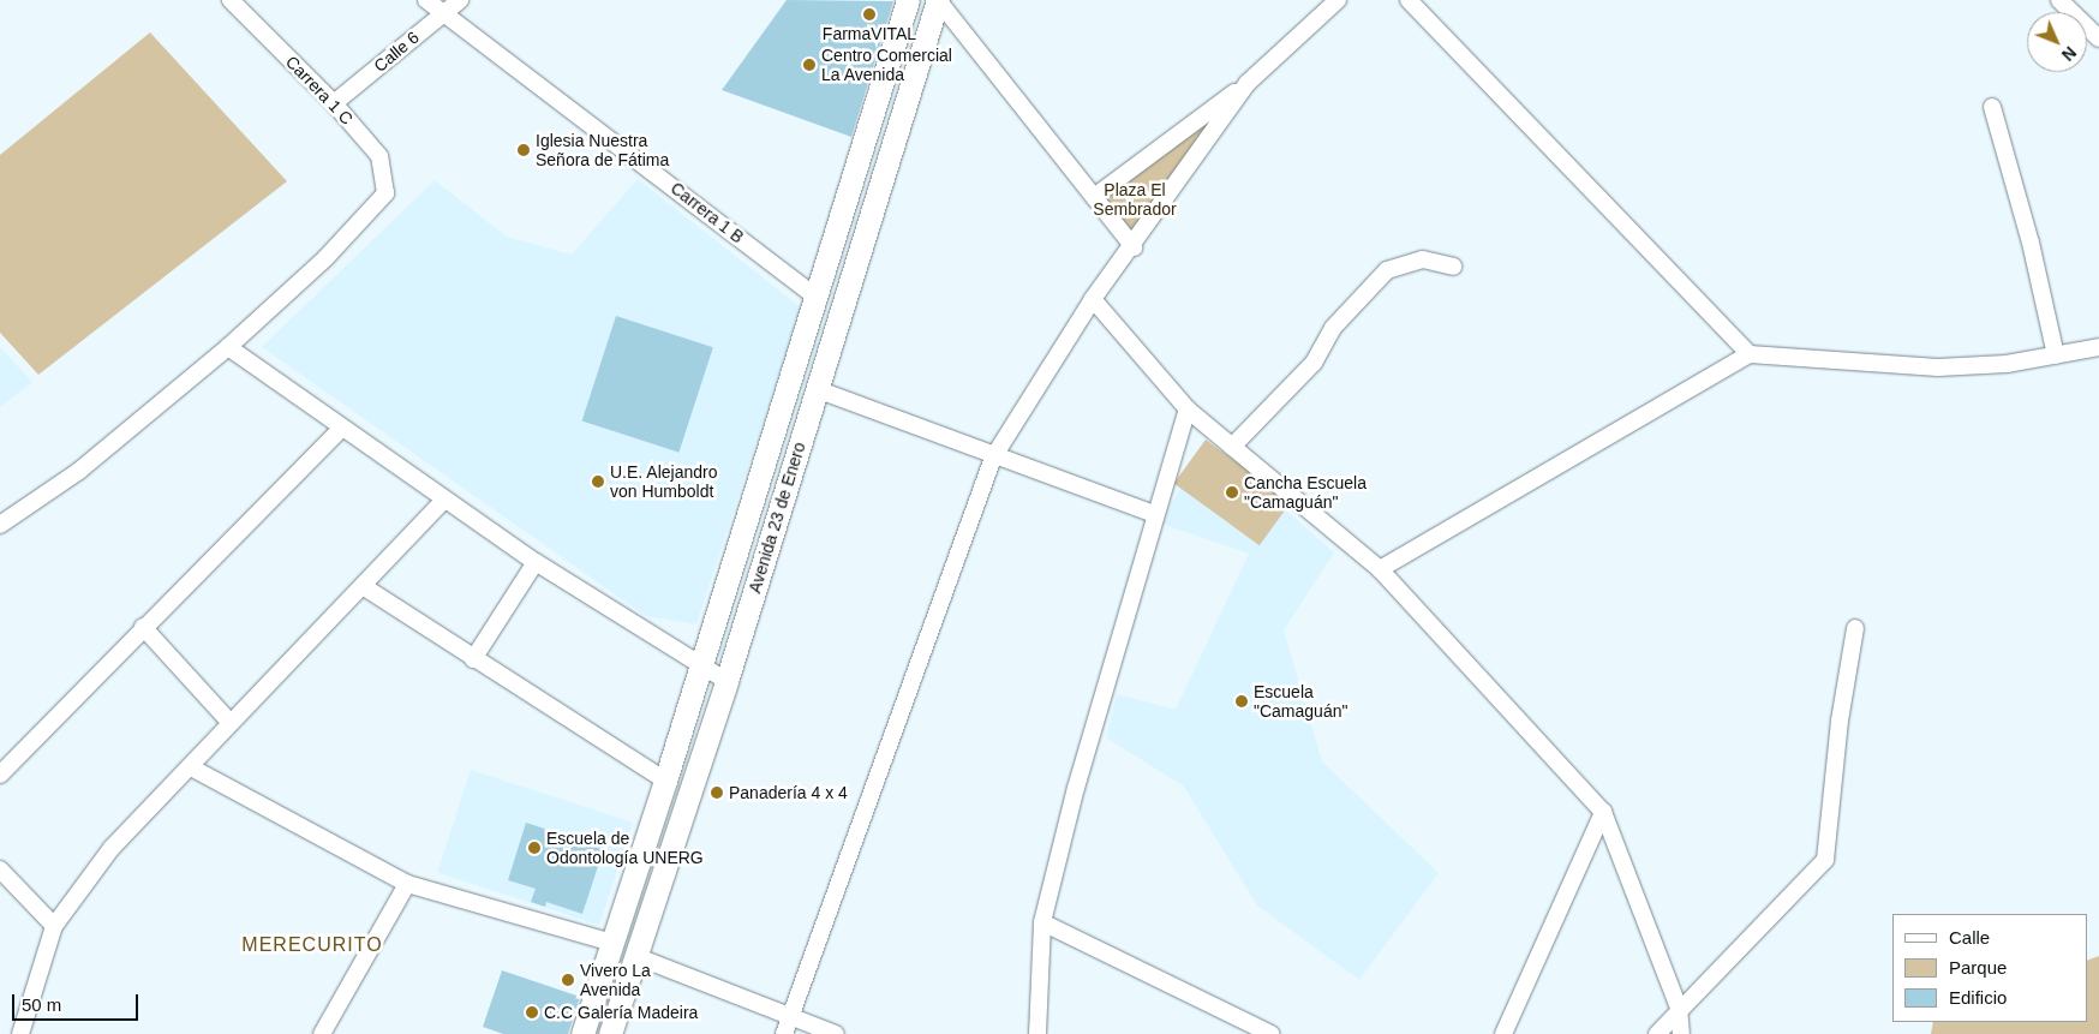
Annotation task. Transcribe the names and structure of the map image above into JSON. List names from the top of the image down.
{
  "streets": {
    "main road": ["Avenida 23 de Enero"],
    "street": ["Calle 6", "Carrera 1 C", "Carrera 1 B"]
  },
  "crossings": [
    ["Calle 6", "Carrera 1 C"],
    ["Calle 6", "Carrera 1 B"],
    ["Carrera 1 B", "Avenida 23 de Enero"]
  ],
  "districts": ["MERECURITO"],
  "parks": ["Plaza El Sembrador"],
  "places": [
    "FarmaVITAL",
    "Centro Comercial La Avenida",
    "Iglesia Nuestra Señora de Fátima",
    "U.E. Alejandro von Humboldt",
    "Cancha Escuela \"Camaguán\"",
    "Escuela \"Camaguán\"",
    "Panadería 4 x 4",
    "Escuela de Odontología UNERG",
    "Vivero La Avenida",
    "C.C Galería Madeira"
  ],
  "legend": ["Calle", "Parque", "Edificio"],
  "scale_bar": "50 m",
  "north": "bottom right"
}
